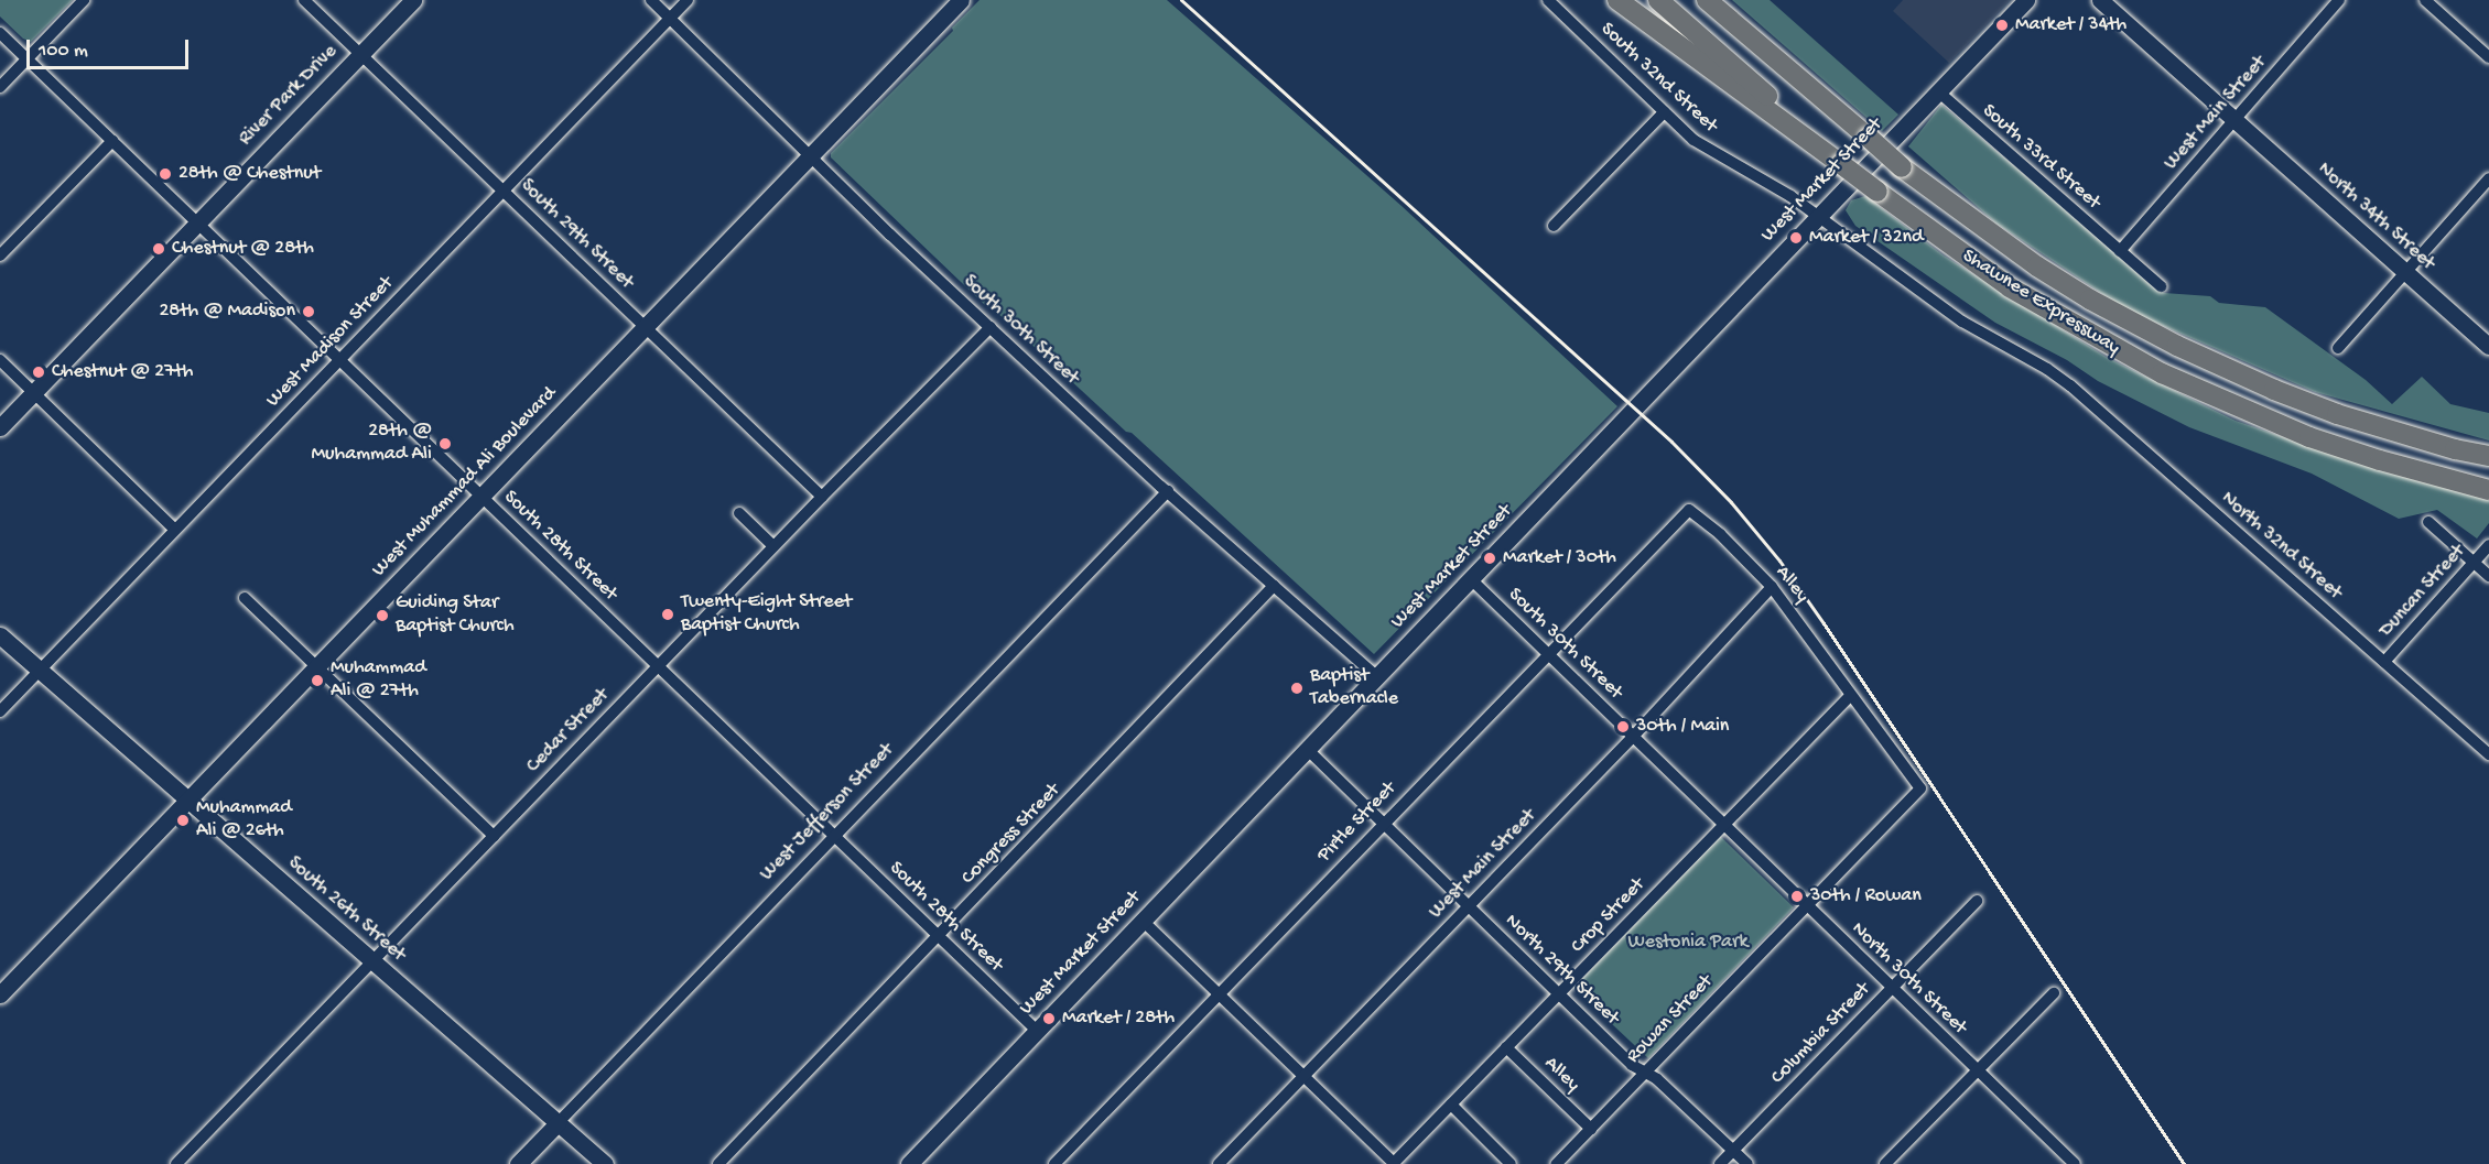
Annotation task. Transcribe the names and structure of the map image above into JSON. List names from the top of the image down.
{
  "streets": {
    "highway": ["Shawnee Expressway"],
    "street": [
      "South 32nd Street",
      "River Park Drive",
      "West Main Street",
      "South 33rd Street",
      "West Market Street",
      "North 34th Street",
      "South 29th Street",
      "South 30th Street",
      "West Madison Street",
      "West Muhammad Ali Boulevard",
      "South 28th Street",
      "North 32nd Street",
      "Alley",
      "Duncan Street",
      "Cedar Street",
      "West Jefferson Street",
      "Pirtle Street",
      "Congress Street",
      "South 26th Street",
      "Crop Street",
      "North 29th Street",
      "North 30th Street",
      "Rowan Street",
      "Columbia Street"
    ]
  },
  "crossings": [
    ["South 32nd Street", "West Market Street"],
    ["South 32nd Street", "North 32nd Street"],
    ["River Park Drive", "South 29th Street"],
    ["River Park Drive", "South 28th Street"],
    ["West Main Street", "South 33rd Street"],
    ["West Main Street", "North 34th Street"],
    ["West Main Street", "South 30th Street"],
    ["West Main Street", "Alley"],
    ["West Main Street", "North 29th Street"],
    ["West Main Street", "North 30th Street"],
    ["South 33rd Street", "West Market Street"],
    ["West Market Street", "South 30th Street"],
    ["West Market Street", "South 28th Street"],
    ["South 29th Street", "West Madison Street"],
    ["South 29th Street", "West Muhammad Ali Boulevard"],
    ["South 29th Street", "Cedar Street"],
    ["South 30th Street", "West Madison Street"],
    ["South 30th Street", "West Muhammad Ali Boulevard"],
    ["South 30th Street", "Cedar Street"],
    ["South 30th Street", "West Jefferson Street"],
    ["South 30th Street", "Pirtle Street"],
    ["South 30th Street", "Congress Street"],
    ["South 30th Street", "North 30th Street"],
    ["West Madison Street", "South 28th Street"],
    ["West Madison Street", "South 26th Street"],
    ["West Muhammad Ali Boulevard", "South 28th Street"],
    ["West Muhammad Ali Boulevard", "South 26th Street"],
    ["South 28th Street", "Cedar Street"],
    ["South 28th Street", "West Jefferson Street"],
    ["South 28th Street", "Congress Street"],
    ["North 32nd Street", "Duncan Street"],
    ["Alley", "Pirtle Street"],
    ["Alley", "Crop Street"],
    ["Alley", "Rowan Street"],
    ["Cedar Street", "South 26th Street"],
    ["West Jefferson Street", "South 26th Street"],
    ["Crop Street", "North 29th Street"],
    ["Crop Street", "North 30th Street"],
    ["North 29th Street", "Rowan Street"],
    ["North 29th Street", "Columbia Street"],
    ["North 30th Street", "Rowan Street"],
    ["North 30th Street", "Columbia Street"]
  ],
  "parks": ["Westonia Park"],
  "places": [
    "Market / 34th",
    "28th @ Chestnut",
    "Market / 32nd",
    "Chestnut @ 28th",
    "28th @ Madison",
    "Chestnut @ 27th",
    "28th @ Muhammad Ali",
    "Market / 30th",
    "Twenty-Eight Street Baptist Church",
    "Guiding Star Baptist Church",
    "Muhammad Ali @ 27th",
    "Baptist Tabernacle",
    "30th / Main",
    "Muhammad Ali @ 26th",
    "30th / Rowan",
    "Market / 28th"
  ],
  "scale_bar": "100 m"
}
